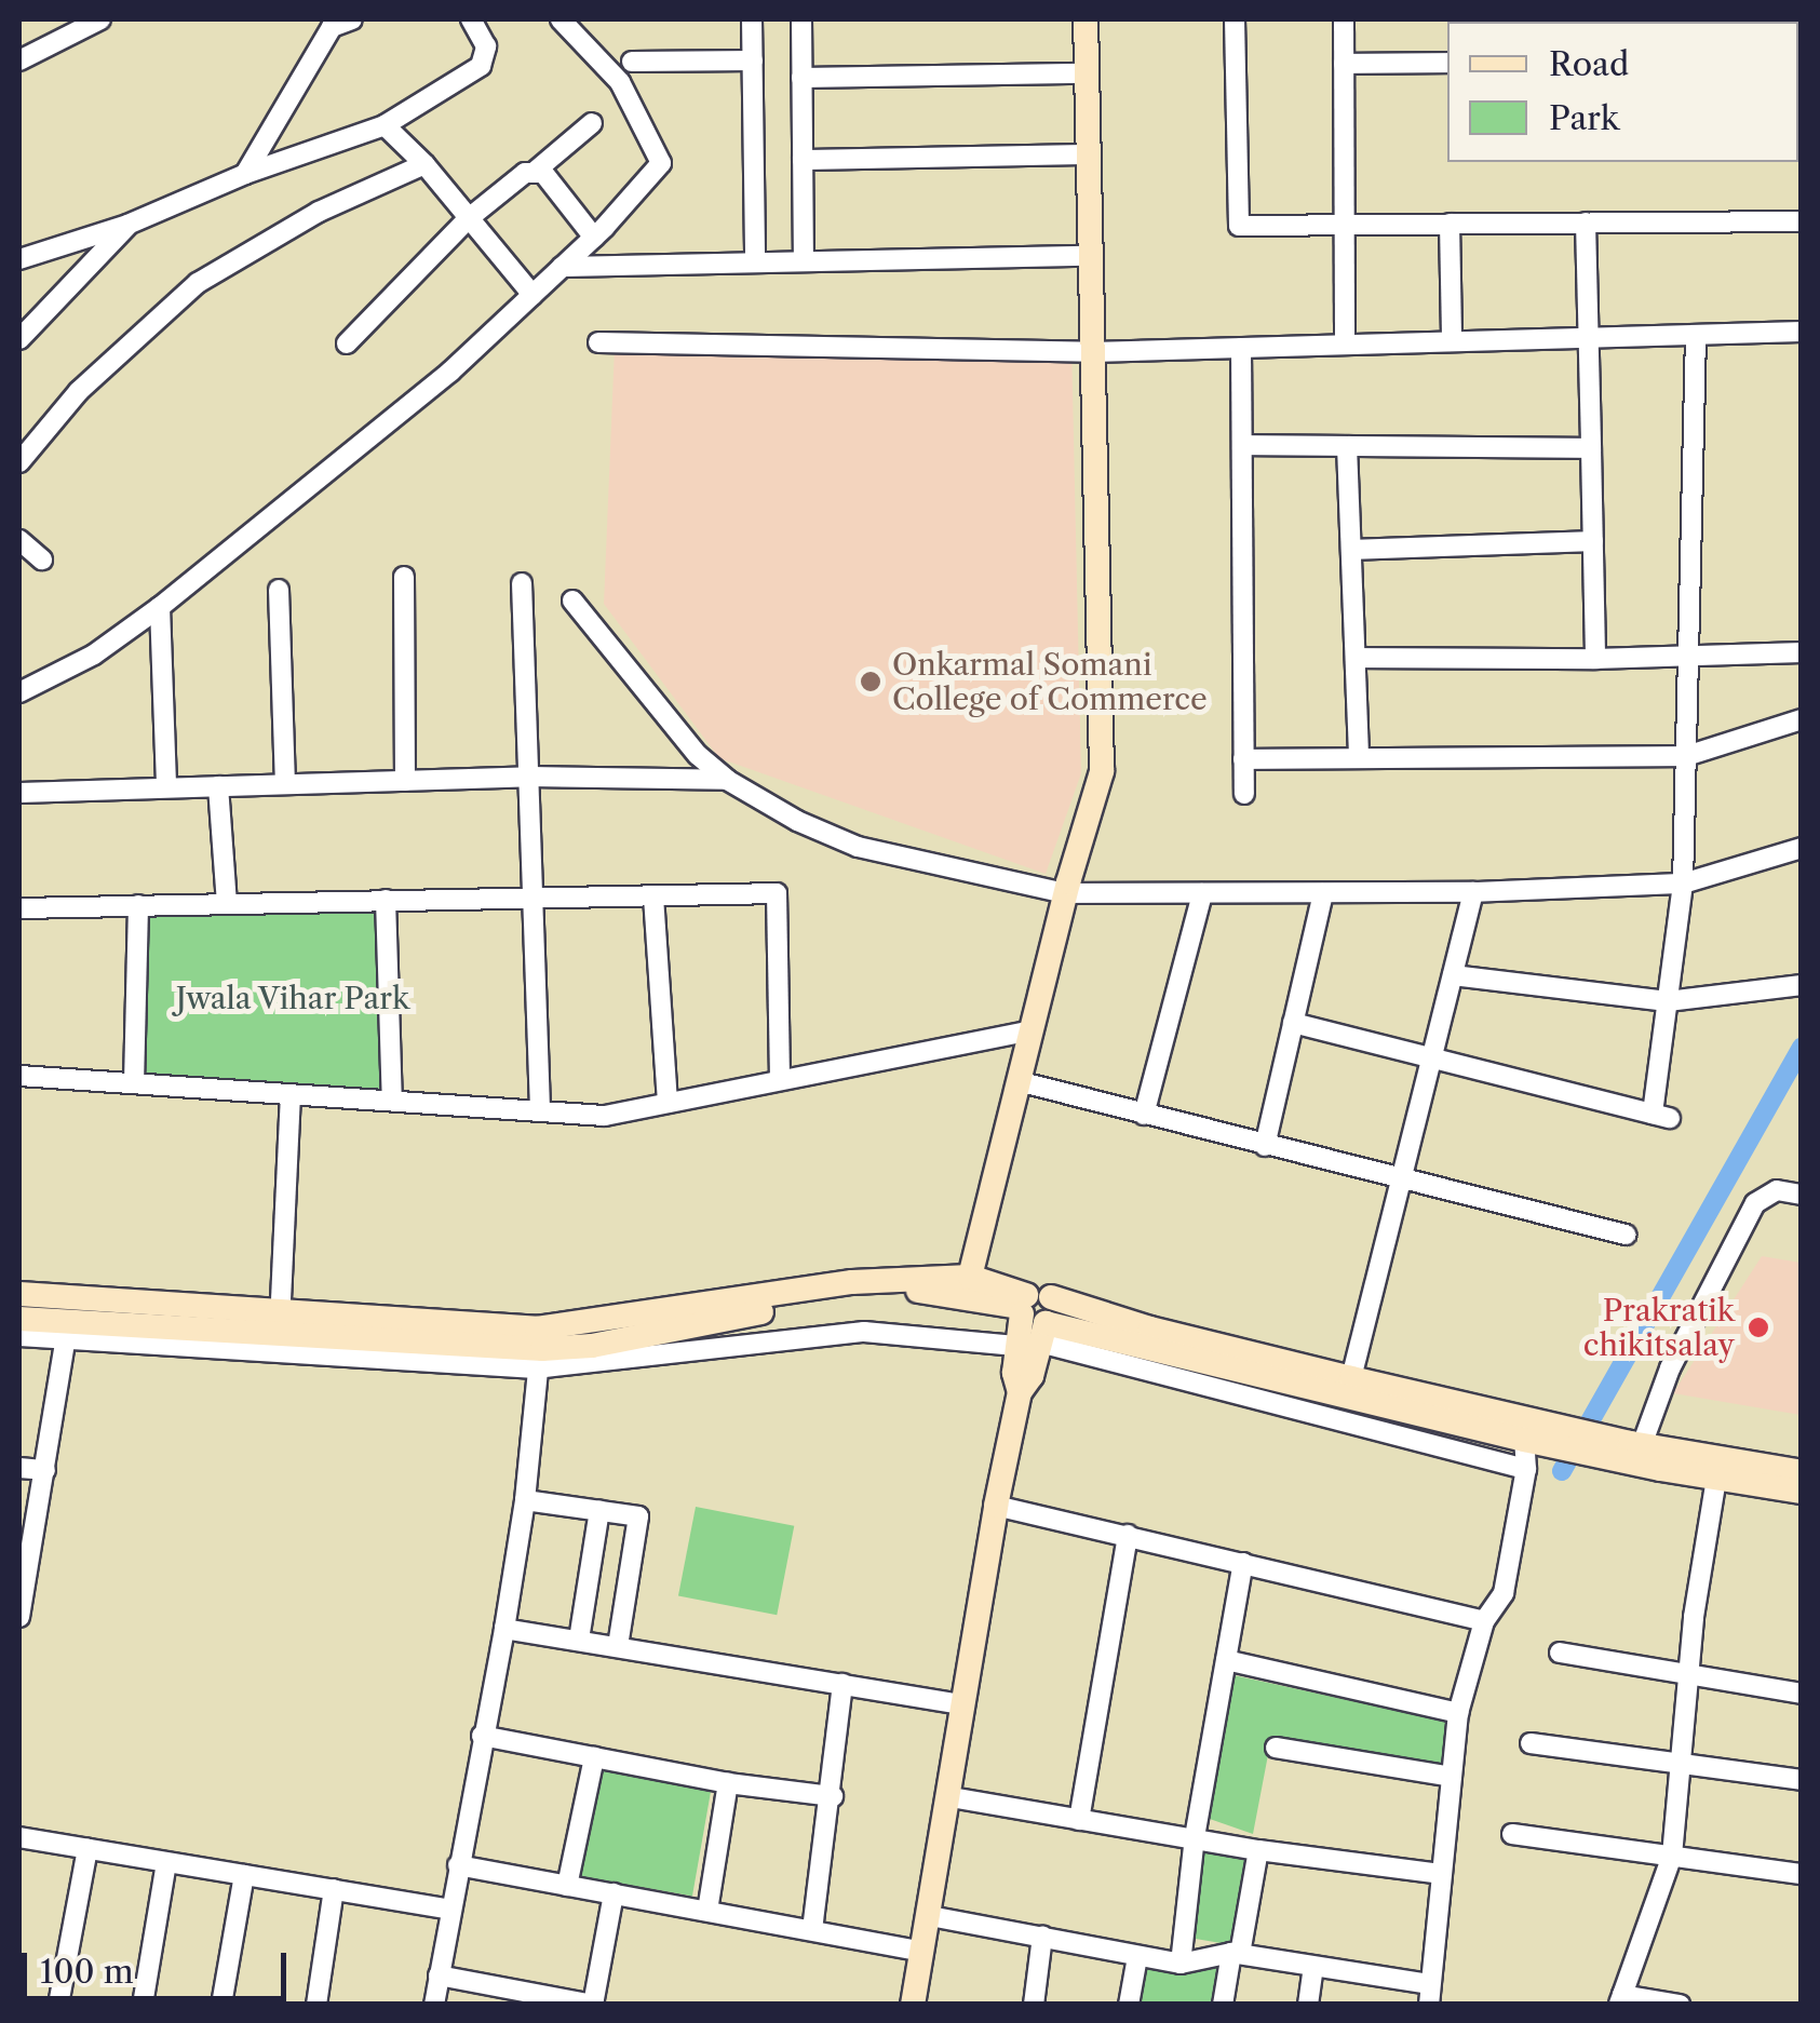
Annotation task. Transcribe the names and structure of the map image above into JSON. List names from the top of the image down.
{
  "parks": ["Jwala Vihar Park"],
  "places": ["Onkarmal Somani College of Commerce", "Prakratik chikitsalay"],
  "legend": ["Road", "Park"],
  "scale_bar": "100 m"
}
